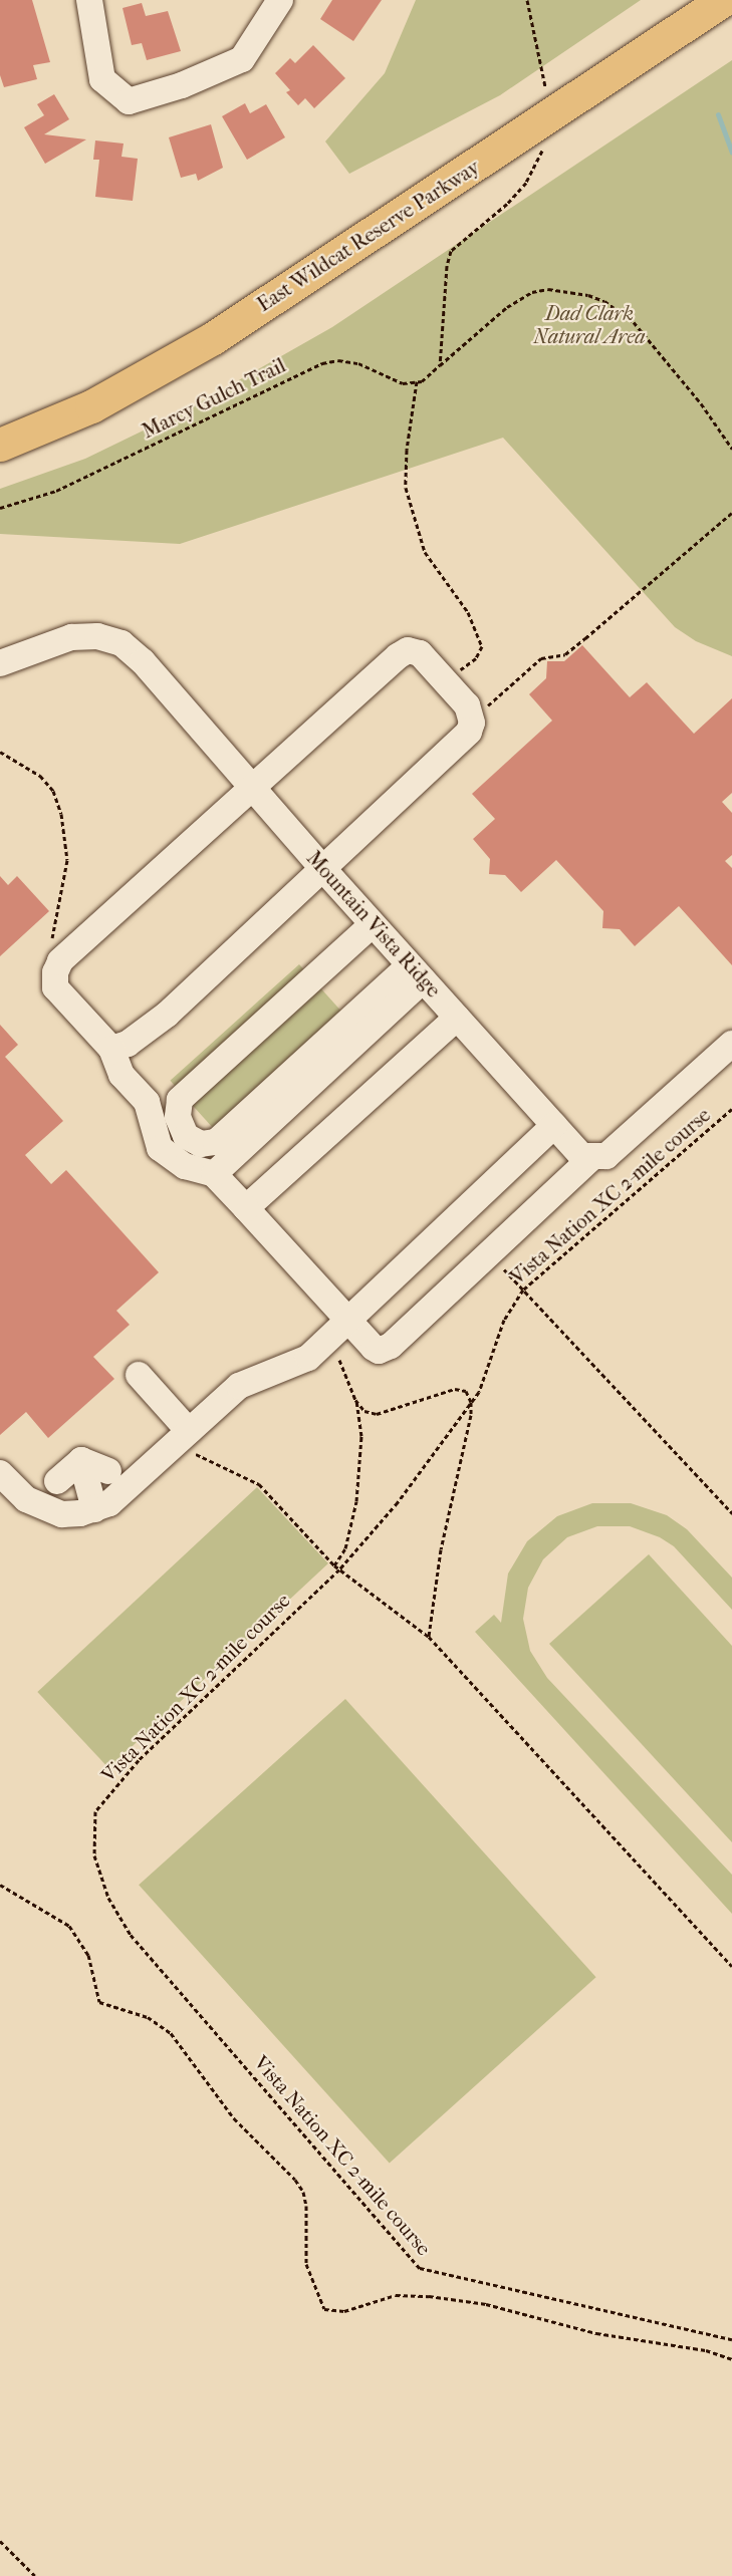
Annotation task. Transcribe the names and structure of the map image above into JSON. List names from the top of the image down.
{
  "streets": {
    "main road": ["East Wildcat Reserve Parkway"],
    "street": ["Mountain Vista Ridge"],
    "path": ["Marcy Gulch Trail", "Vista Nation XC 2-mile course"]
  },
  "parks": ["Dad Clark Natural Area"]
}
